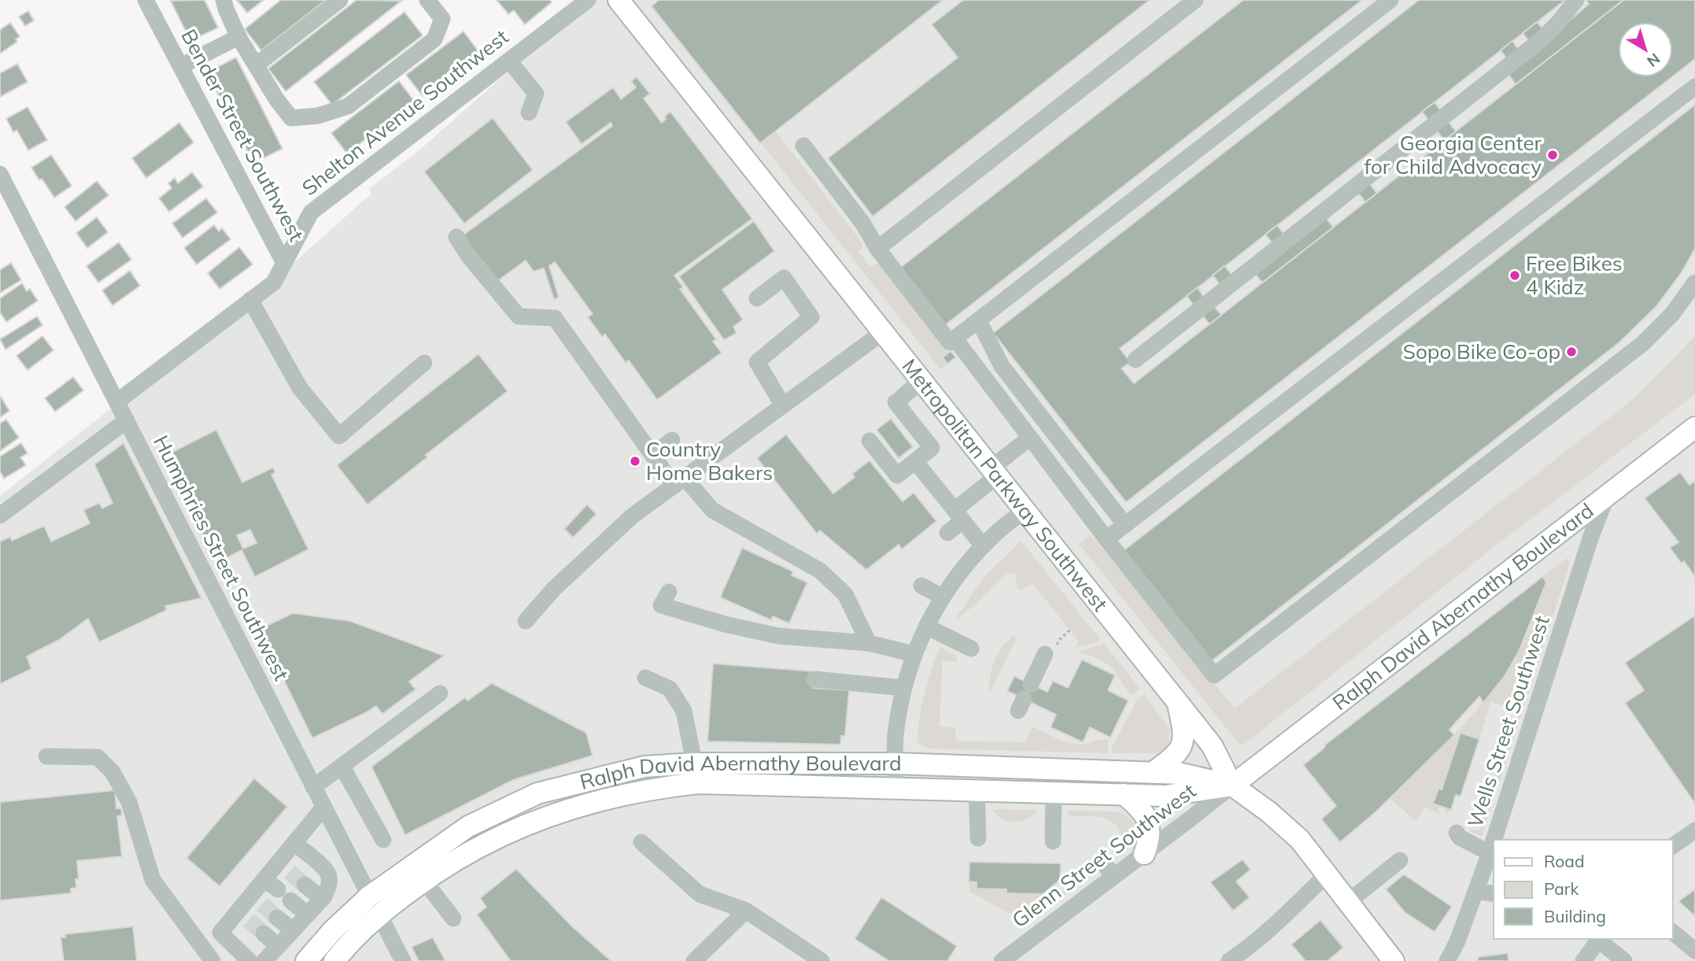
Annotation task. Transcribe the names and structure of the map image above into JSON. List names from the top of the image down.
{
  "streets": {
    "main road": ["Metropolitan Parkway Southwest", "Ralph David Abernathy Boulevard"],
    "street": [
      "Shelton Avenue Southwest",
      "Bender Street Southwest",
      "Humphries Street Southwest",
      "Wells Street Southwest",
      "Glenn Street Southwest"
    ]
  },
  "crossings": [
    ["Shelton Avenue Southwest", "Bender Street Southwest"],
    ["Shelton Avenue Southwest", "Humphries Street Southwest"],
    ["Metropolitan Parkway Southwest", "Ralph David Abernathy Boulevard"],
    ["Metropolitan Parkway Southwest", "Glenn Street Southwest"],
    ["Humphries Street Southwest", "Ralph David Abernathy Boulevard"],
    ["Ralph David Abernathy Boulevard", "Wells Street Southwest"],
    ["Ralph David Abernathy Boulevard", "Glenn Street Southwest"]
  ],
  "places": [
    "Georgia Center for Child Advocacy",
    "Free Bikes 4 Kidz",
    "Sopo Bike Co-op",
    "Country Home Bakers"
  ],
  "legend": ["Road", "Park", "Building"],
  "north": "bottom right"
}
